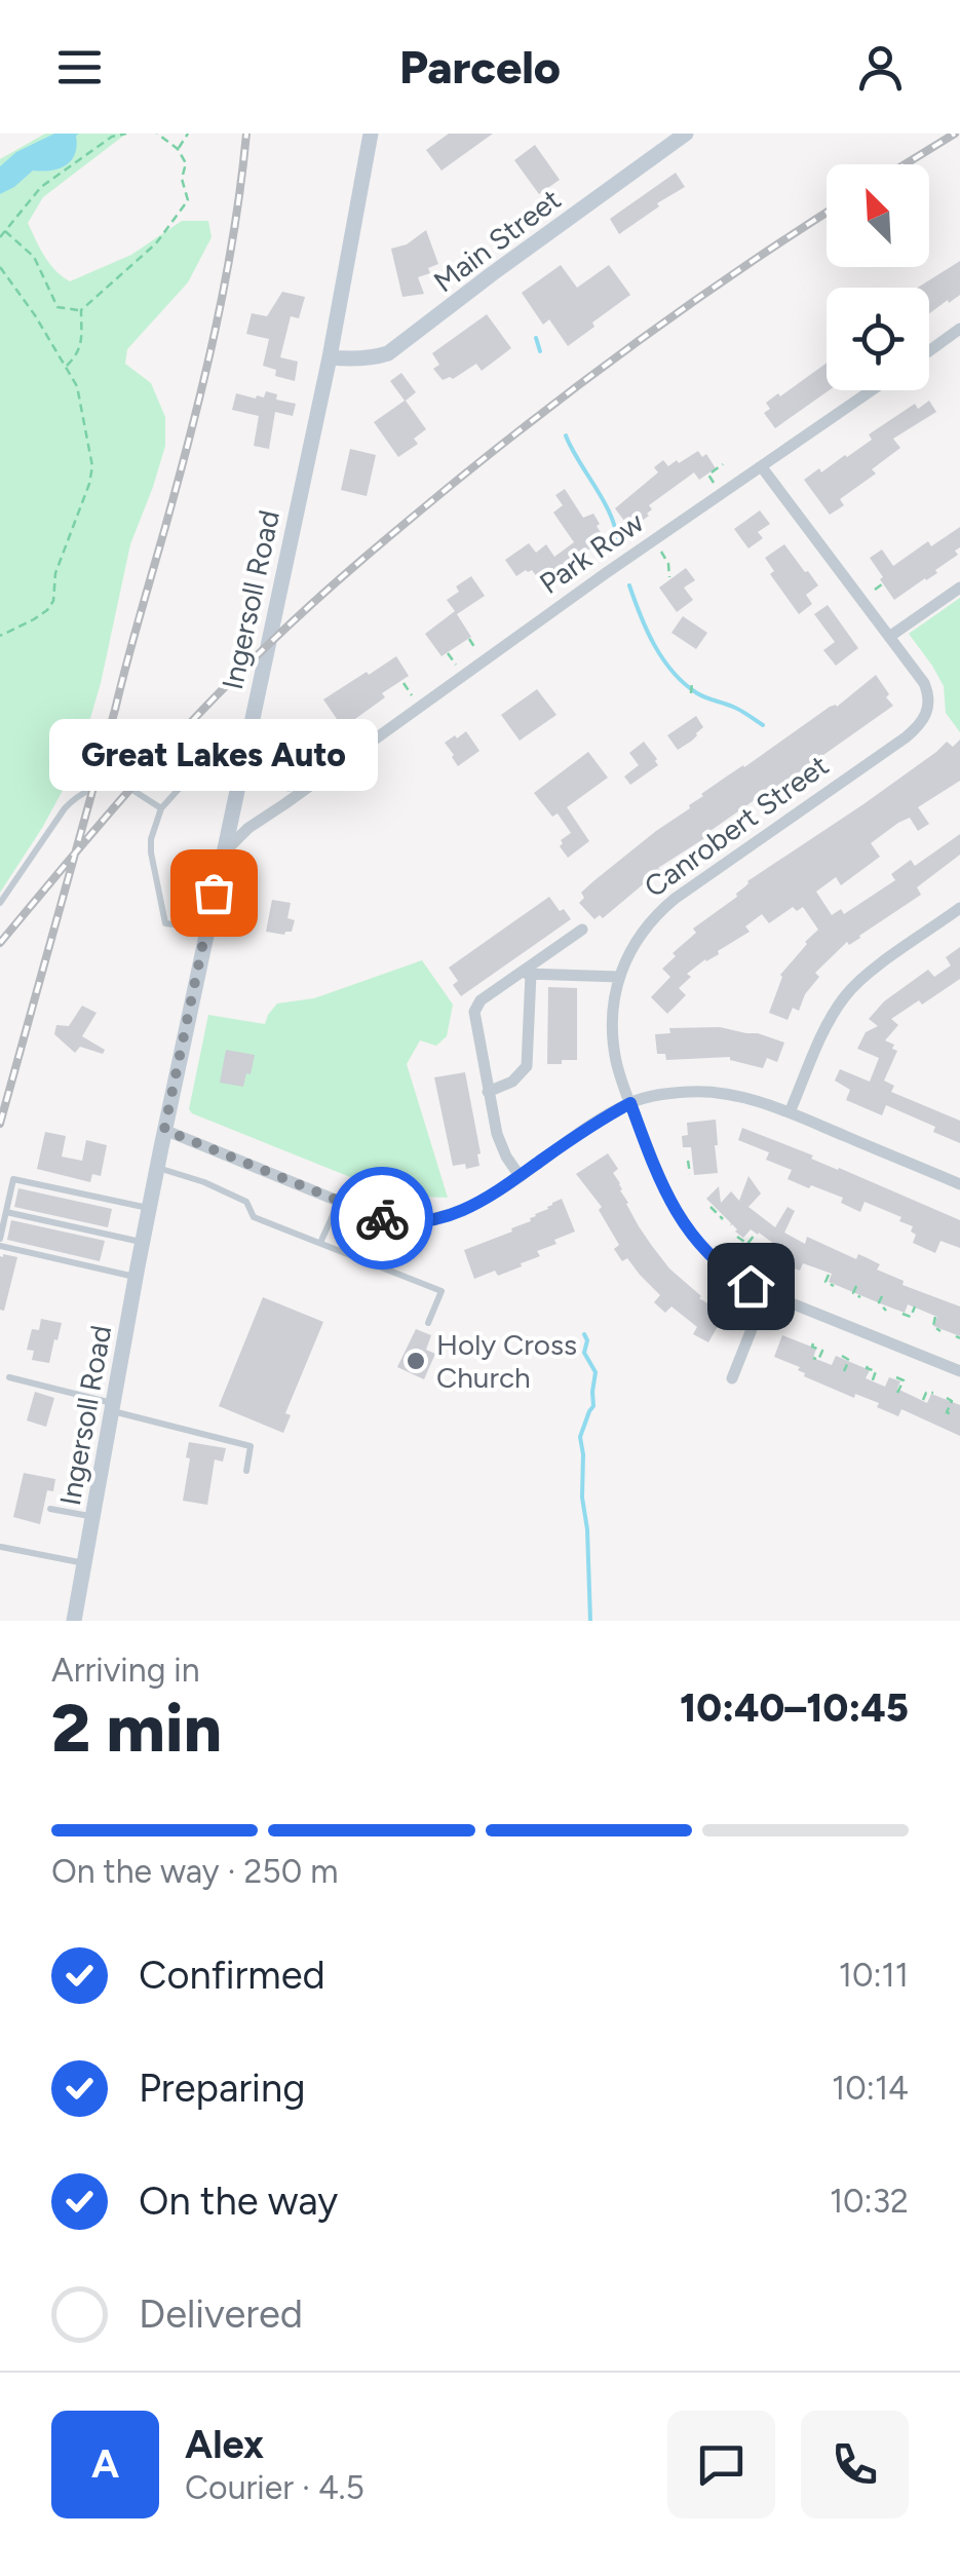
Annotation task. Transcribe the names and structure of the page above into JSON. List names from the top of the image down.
{
  "streets": {
    "main road": ["Main Street", "Ingersoll Road"],
    "street": ["Park Row", "Canrobert Street"]
  },
  "crossings": [
    ["Main Street", "Ingersoll Road"],
    ["Park Row", "Ingersoll Road"],
    ["Park Row", "Canrobert Street"]
  ],
  "places": ["Great Lakes Auto", "Holy Cross Church"],
  "north": "top left",
  "page": {
    "header": "Parcelo",
    "bubble": "Great Lakes Auto",
    "heading": ["2 min", "Arriving in", "10:40–10:45"],
    "panel": ["Alex", "Courier · 4.5"],
    "bar": "On the way · 250 m",
    "list": [
      ["Confirmed", "10:11"],
      ["Preparing", "10:14"],
      ["On the way", "10:32"],
      "Delivered"
    ],
    "round": "A"
  }
}
